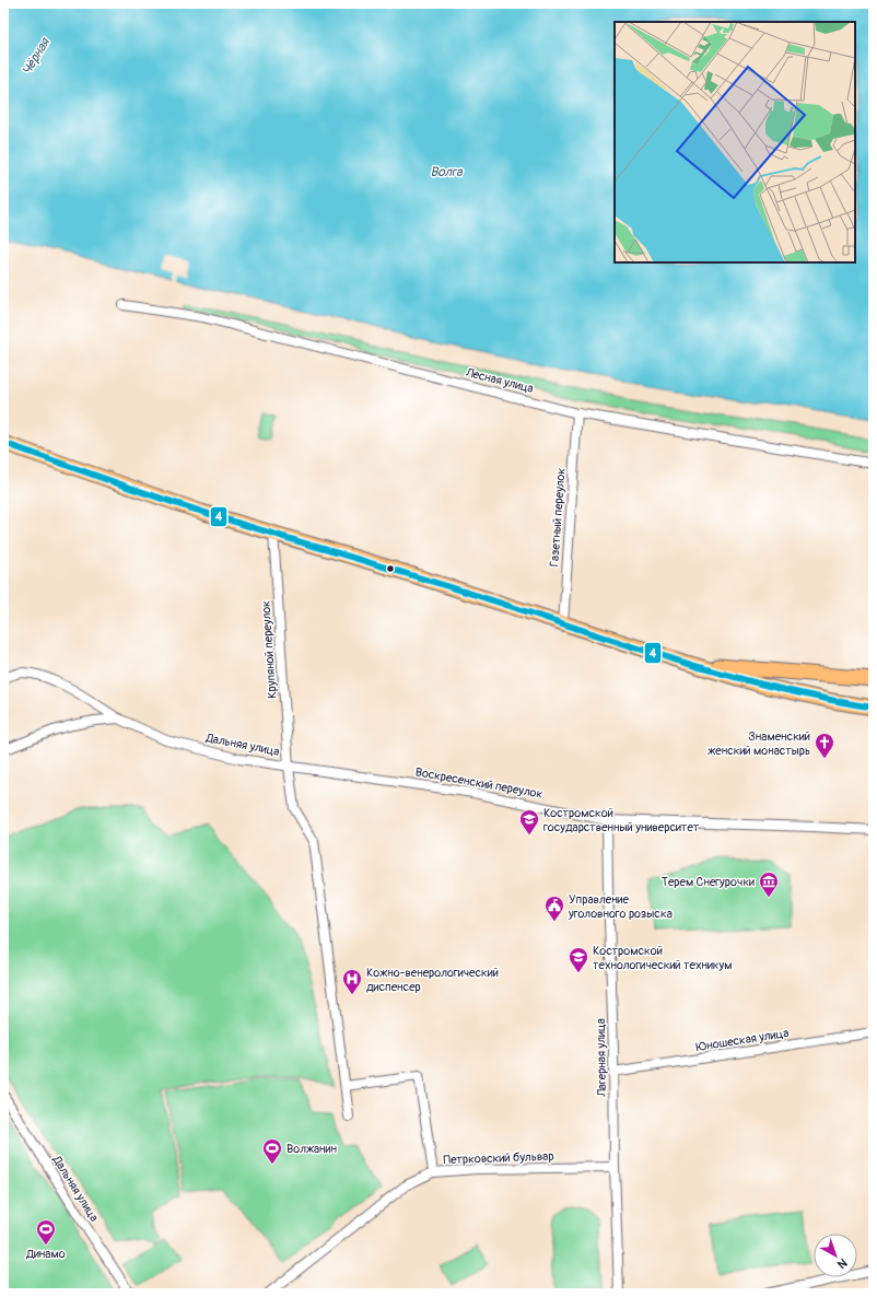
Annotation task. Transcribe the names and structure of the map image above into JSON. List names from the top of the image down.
{
  "streets": {
    "street": [
      "Лесная улица",
      "Газетный переулок",
      "Крупяной переулок",
      "Дальняя улица",
      "Воскресенский переулок",
      "Юношеская улица",
      "Лагерная улица",
      "Петрковский бульвар"
    ]
  },
  "crossings": [
    ["Лесная улица", "Газетный переулок"],
    ["Крупяной переулок", "Дальняя улица"],
    ["Крупяной переулок", "Воскресенский переулок"],
    ["Дальняя улица", "Воскресенский переулок"],
    ["Воскресенский переулок", "Лагерная улица"],
    ["Юношеская улица", "Лагерная улица"],
    ["Лагерная улица", "Петрковский бульвар"]
  ],
  "water": ["Чёрная", "Волга"],
  "places": {
    "church": ["Знаменский женский монастырь"],
    "school or university": ["Костромской государственный университет", "Костромской технологический техникум"],
    "museum": ["Терем Cнегурочки"],
    "public building": ["Управление уголовного розыска"],
    "hospital": ["Кожно-венерологический диспенсер"],
    "sports": ["Волжанин", "Динамо"]
  },
  "lines": ["transit line 4"],
  "north": "bottom right"
}
